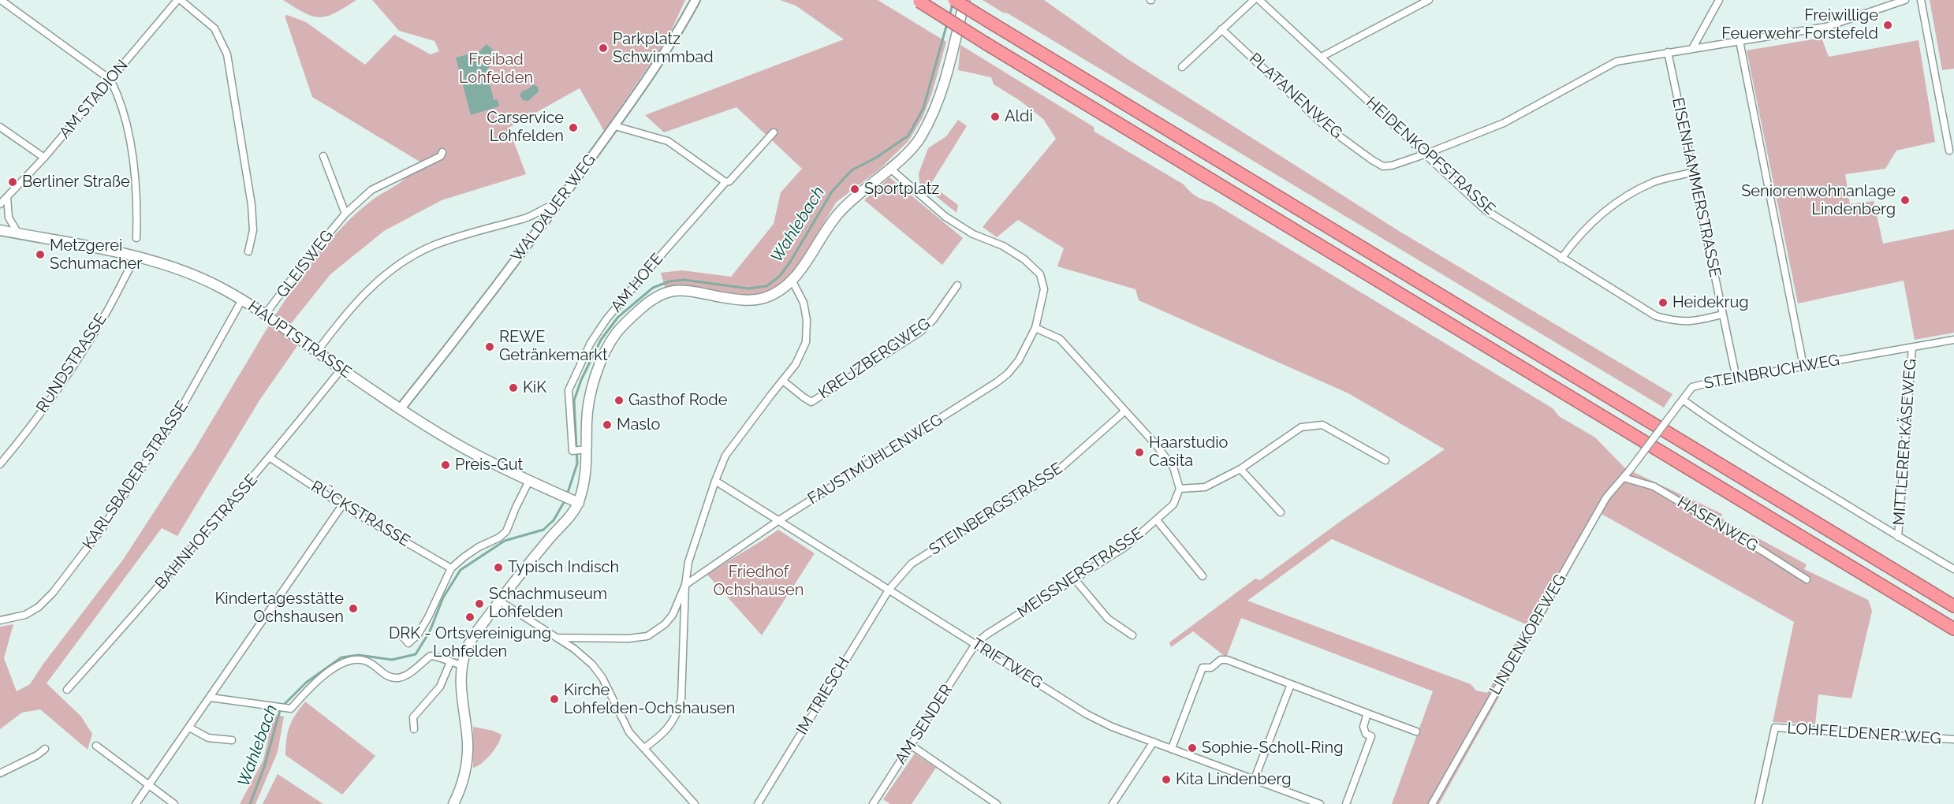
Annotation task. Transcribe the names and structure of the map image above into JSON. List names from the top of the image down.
{
  "streets": {
    "main road": ["HAUPTSTRASSE"],
    "street": [
      "PLATANENWEG",
      "AM STADION",
      "HEIDENKOPFSTRASSE",
      "EISENHAMMERSTRASSE",
      "WALDAUER WEG",
      "GLEISWEG",
      "AM HOFE",
      "KREUZBERGWEG",
      "RUNDSTRASSE",
      "STEINBRUCHWEG",
      "MITTLERER KÄSEWEG",
      "FAUSTMÜHLENWEG",
      "KARLSBADER STRASSE",
      "STEINBERGSTRASSE",
      "RÜCKSTRASSE",
      "HASENWEG",
      "BAHNHOFSTRASSE",
      "MEISSNERSTRASSE",
      "LINDENKOPFWEG",
      "TRIFTWEG",
      "IM TRIESCH",
      "AM SENDER",
      "LOHFELDENER WEG"
    ]
  },
  "crossings": [
    ["PLATANENWEG", "HEIDENKOPFSTRASSE"],
    ["HEIDENKOPFSTRASSE", "EISENHAMMERSTRASSE"],
    ["EISENHAMMERSTRASSE", "STEINBRUCHWEG"],
    ["WALDAUER WEG", "HAUPTSTRASSE"],
    ["GLEISWEG", "HAUPTSTRASSE"],
    ["HAUPTSTRASSE", "RUNDSTRASSE"],
    ["HAUPTSTRASSE", "KARLSBADER STRASSE"],
    ["HAUPTSTRASSE", "BAHNHOFSTRASSE"],
    ["STEINBRUCHWEG", "MITTLERER KÄSEWEG"],
    ["STEINBRUCHWEG", "LINDENKOPFWEG"],
    ["FAUSTMÜHLENWEG", "TRIFTWEG"],
    ["STEINBERGSTRASSE", "TRIFTWEG"],
    ["STEINBERGSTRASSE", "IM TRIESCH"],
    ["RÜCKSTRASSE", "BAHNHOFSTRASSE"],
    ["HASENWEG", "LINDENKOPFWEG"],
    ["MEISSNERSTRASSE", "TRIFTWEG"],
    ["MEISSNERSTRASSE", "AM SENDER"],
    ["TRIFTWEG", "IM TRIESCH"],
    ["TRIFTWEG", "AM SENDER"]
  ],
  "water": ["Wahlebach"],
  "parks": ["Freibad Lohfelden", "Friedhof Ochshausen"],
  "places": [
    "Freiwillige Feuerwehr Forstefeld",
    "Parkplatz Schwimmbad",
    "Aldi",
    "Carservice Lohfelden",
    "Berliner Straße",
    "Sportplatz",
    "Seniorenwohnanlage Lindenberg",
    "Metzgerei Schumacher",
    "Heidekrug",
    "REWE Getränkemarkt",
    "KiK",
    "Gasthof Rode",
    "Maslo",
    "Haarstudio Casita",
    "Preis-Gut",
    "Typisch Indisch",
    "Schachmuseum Lohfelden",
    "Kindertagesstätte Ochshausen",
    "DRK - Ortsvereinigung Lohfelden",
    "Kirche Lohfelden-Ochshausen",
    "Sophie-Scholl-Ring",
    "Kita Lindenberg"
  ]
}
